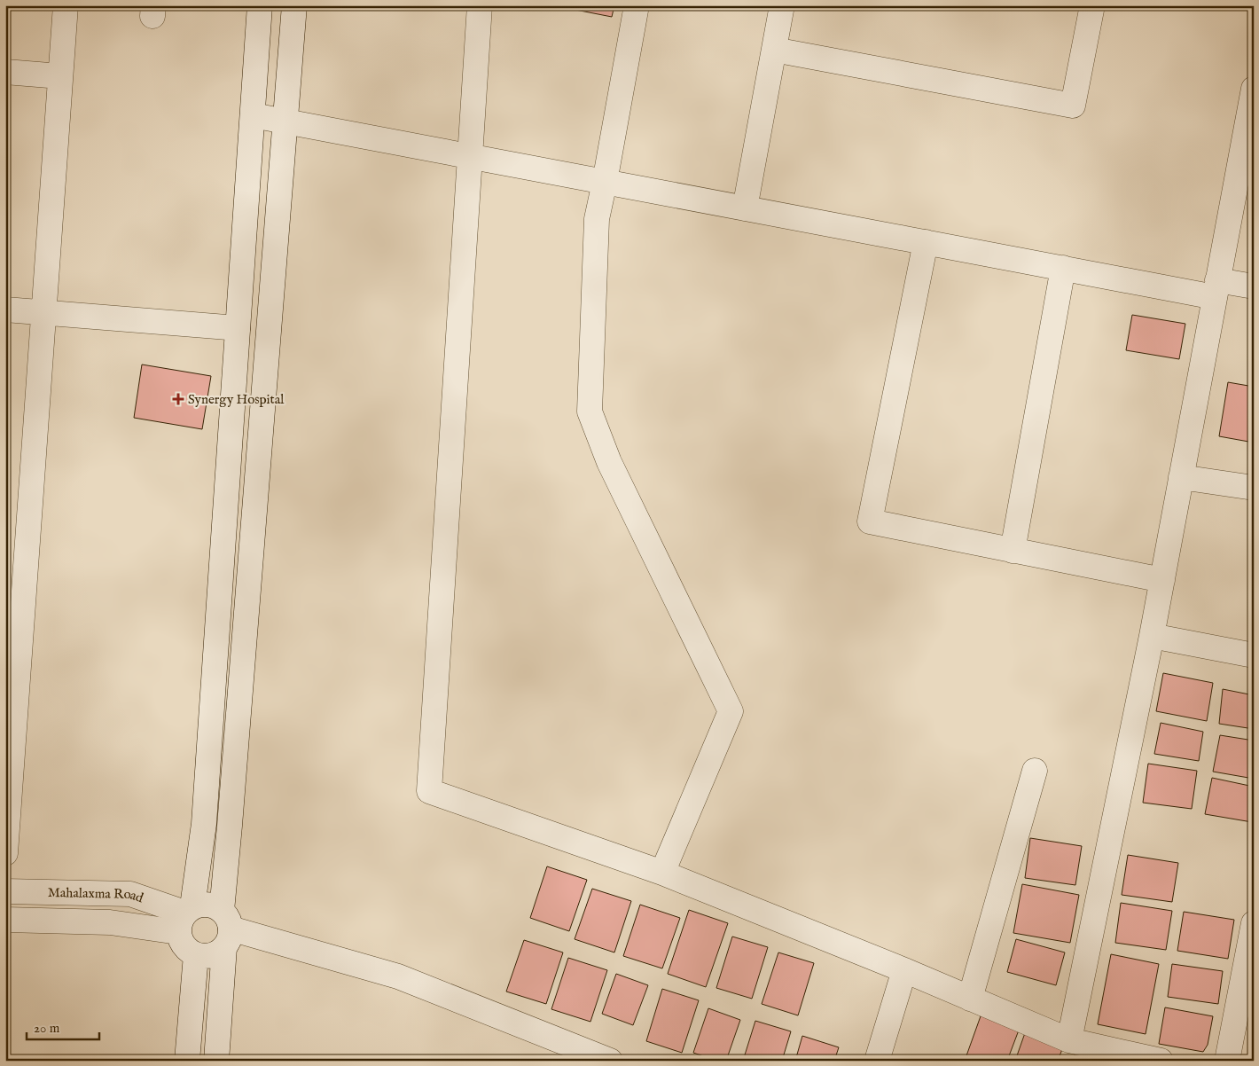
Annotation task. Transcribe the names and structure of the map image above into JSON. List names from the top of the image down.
{
  "streets": {
    "street": ["Mahalaxma Road"]
  },
  "places": {
    "health": ["Synergy Hospital"]
  },
  "scale_bar": "20 m"
}
